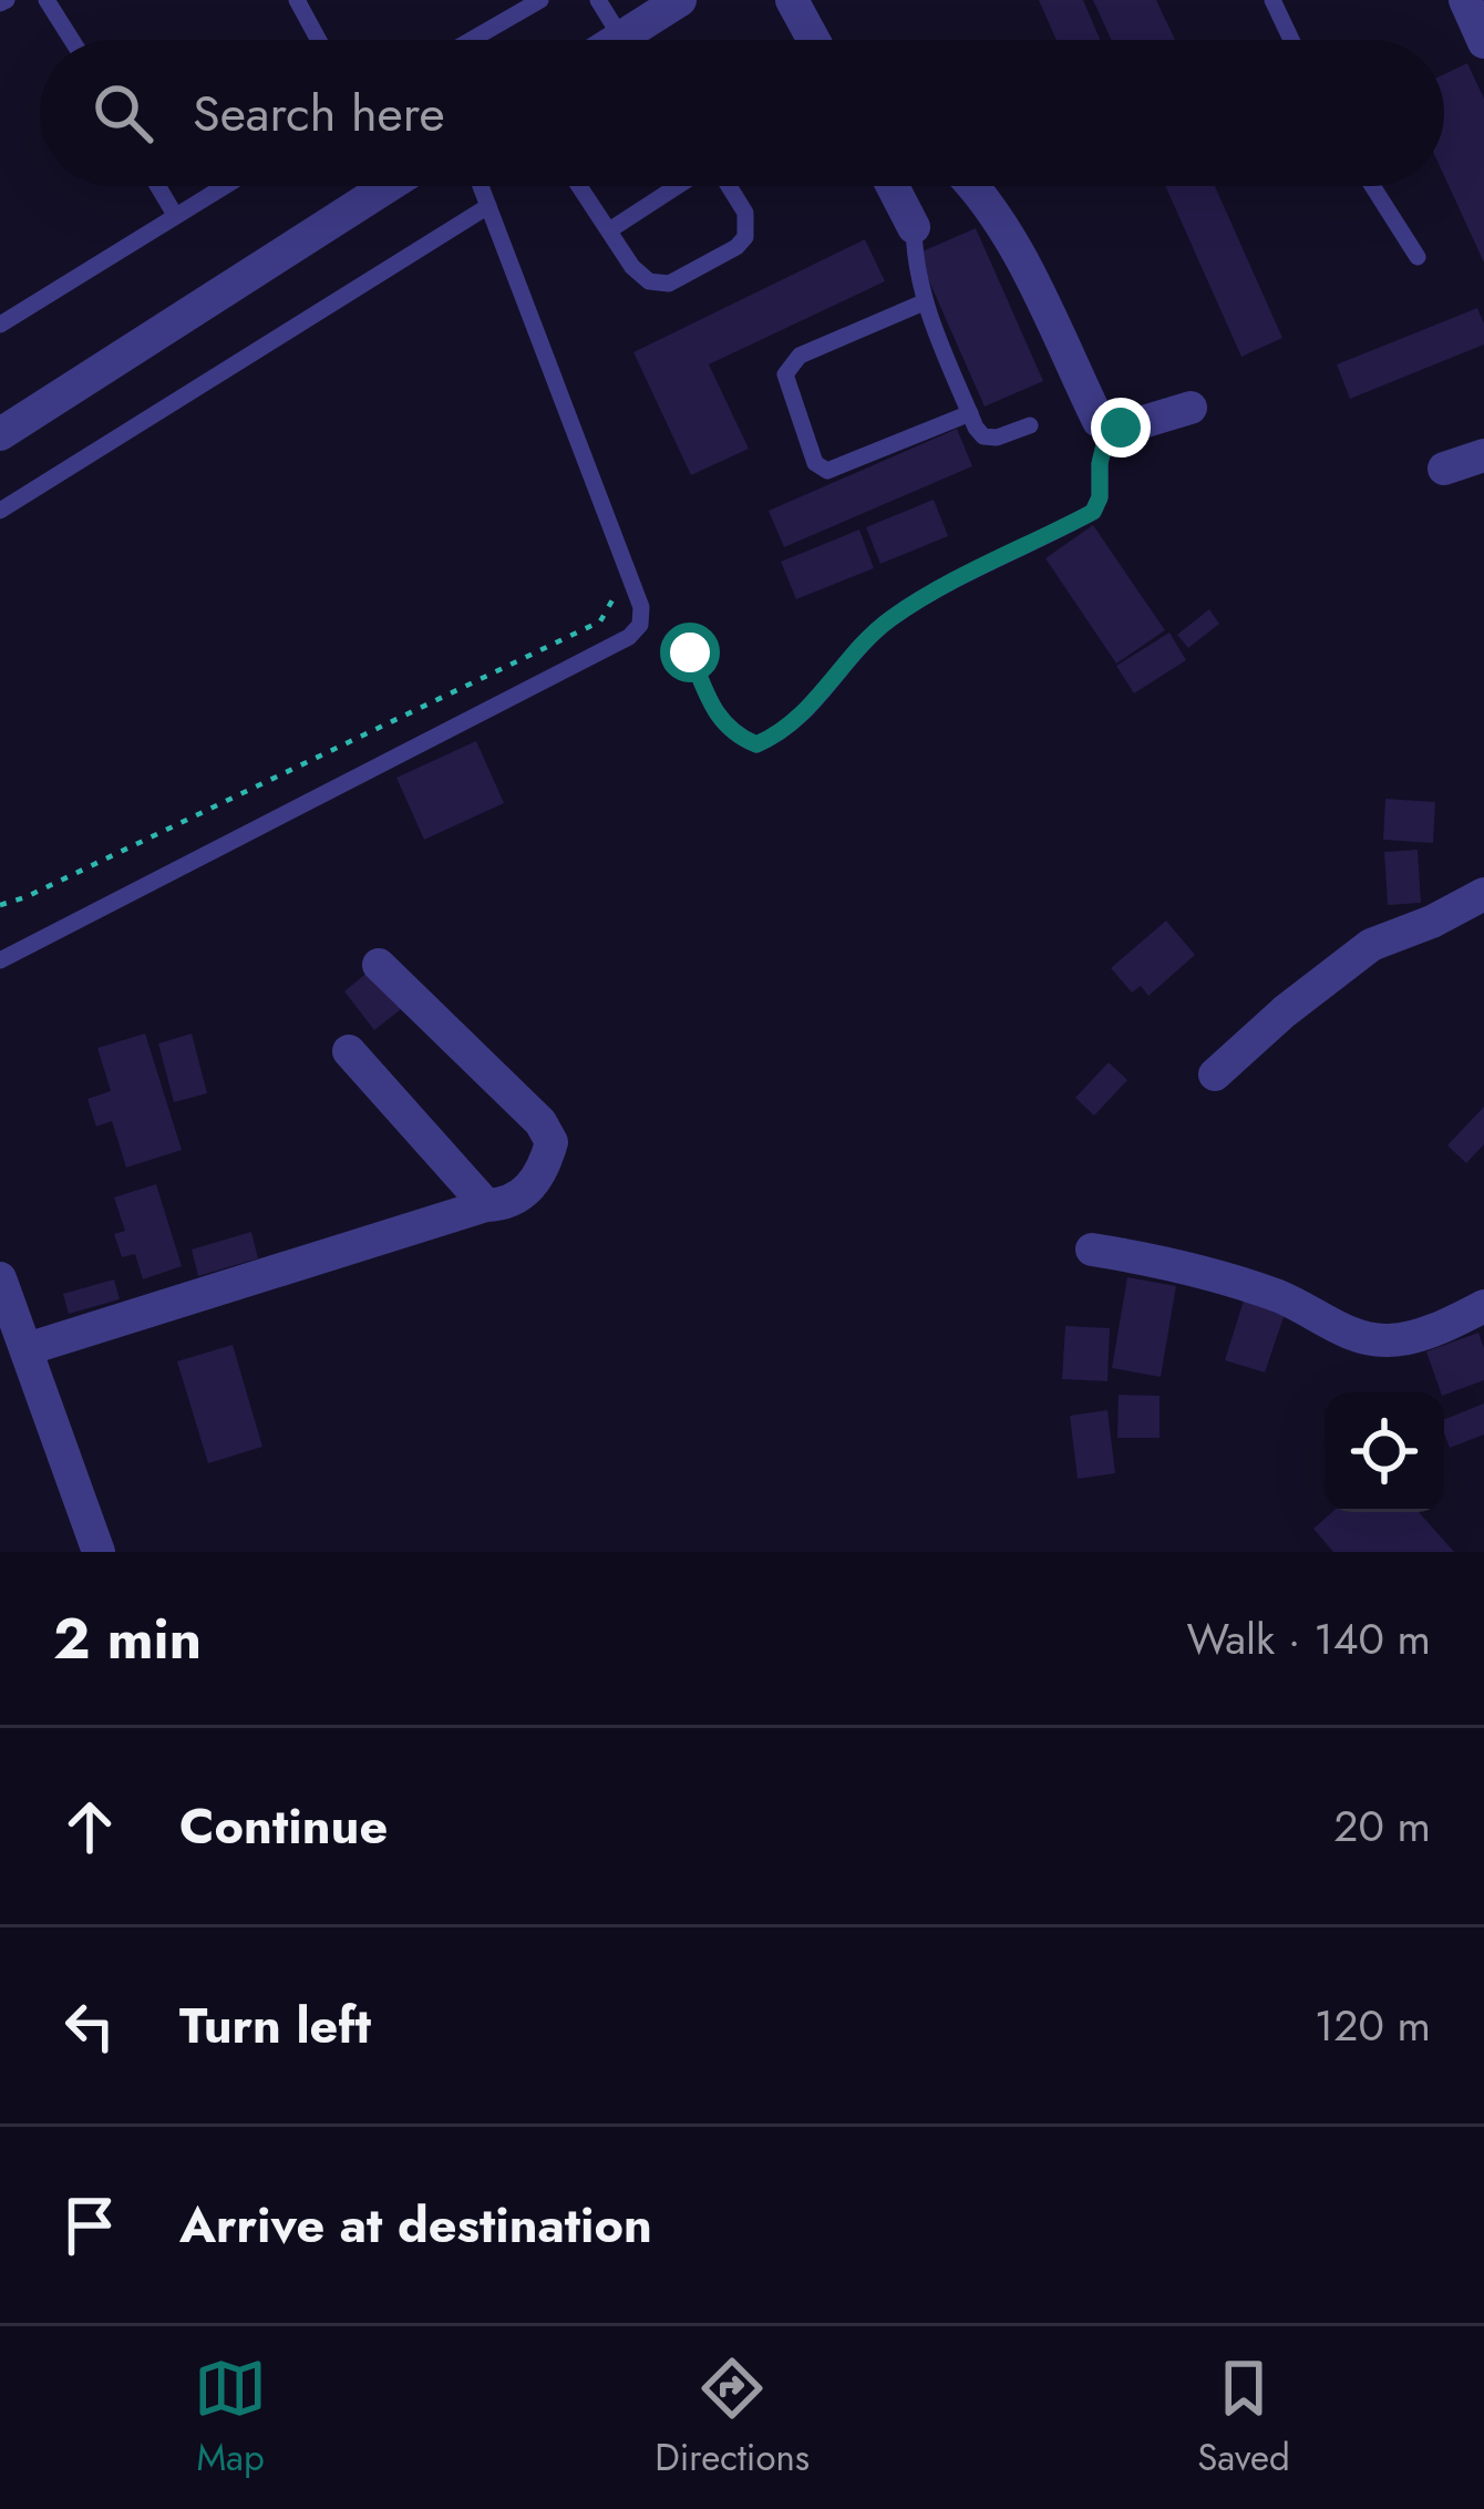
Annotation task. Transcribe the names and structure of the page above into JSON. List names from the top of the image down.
{
  "page": {
    "search": "Search here",
    "heading": ["2 min", "Walk · 140 m"],
    "list": [
      ["Continue", "20 m"],
      ["Turn left", "120 m"],
      "Arrive at destination"
    ],
    "nav": ["Map", "Directions", "Saved"]
  }
}
